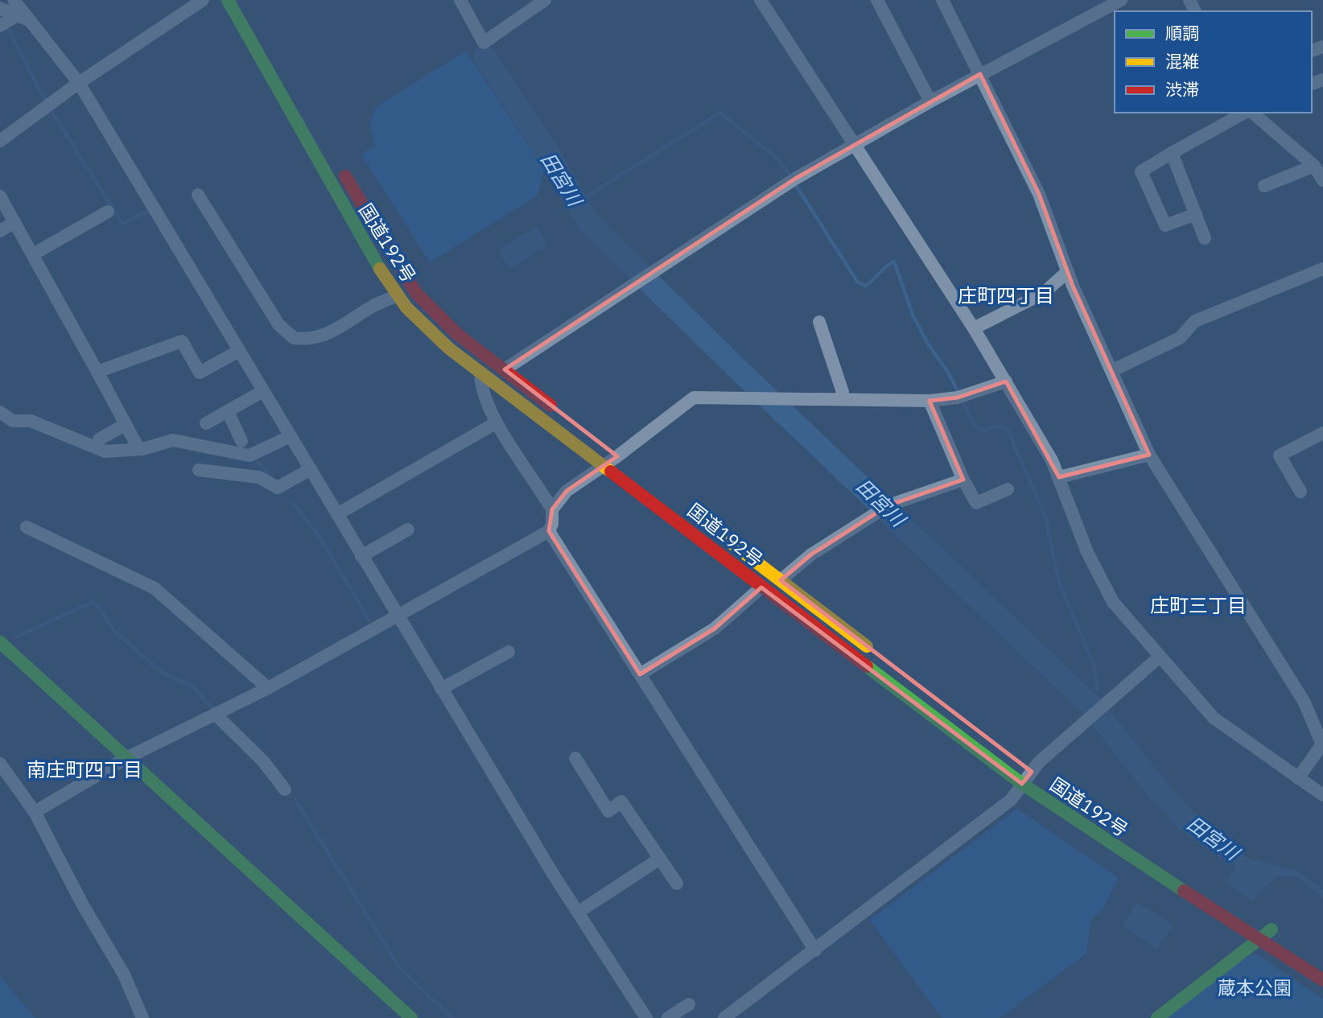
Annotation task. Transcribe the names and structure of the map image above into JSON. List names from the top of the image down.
{
  "streets": {
    "main road": ["国道192号"]
  },
  "districts": ["庄町四丁目", "庄町三丁目", "南庄町四丁目"],
  "water": ["田宮川"],
  "parks": ["蔵本公園"],
  "legend": ["順調", "混雑", "渋滞"]
}
